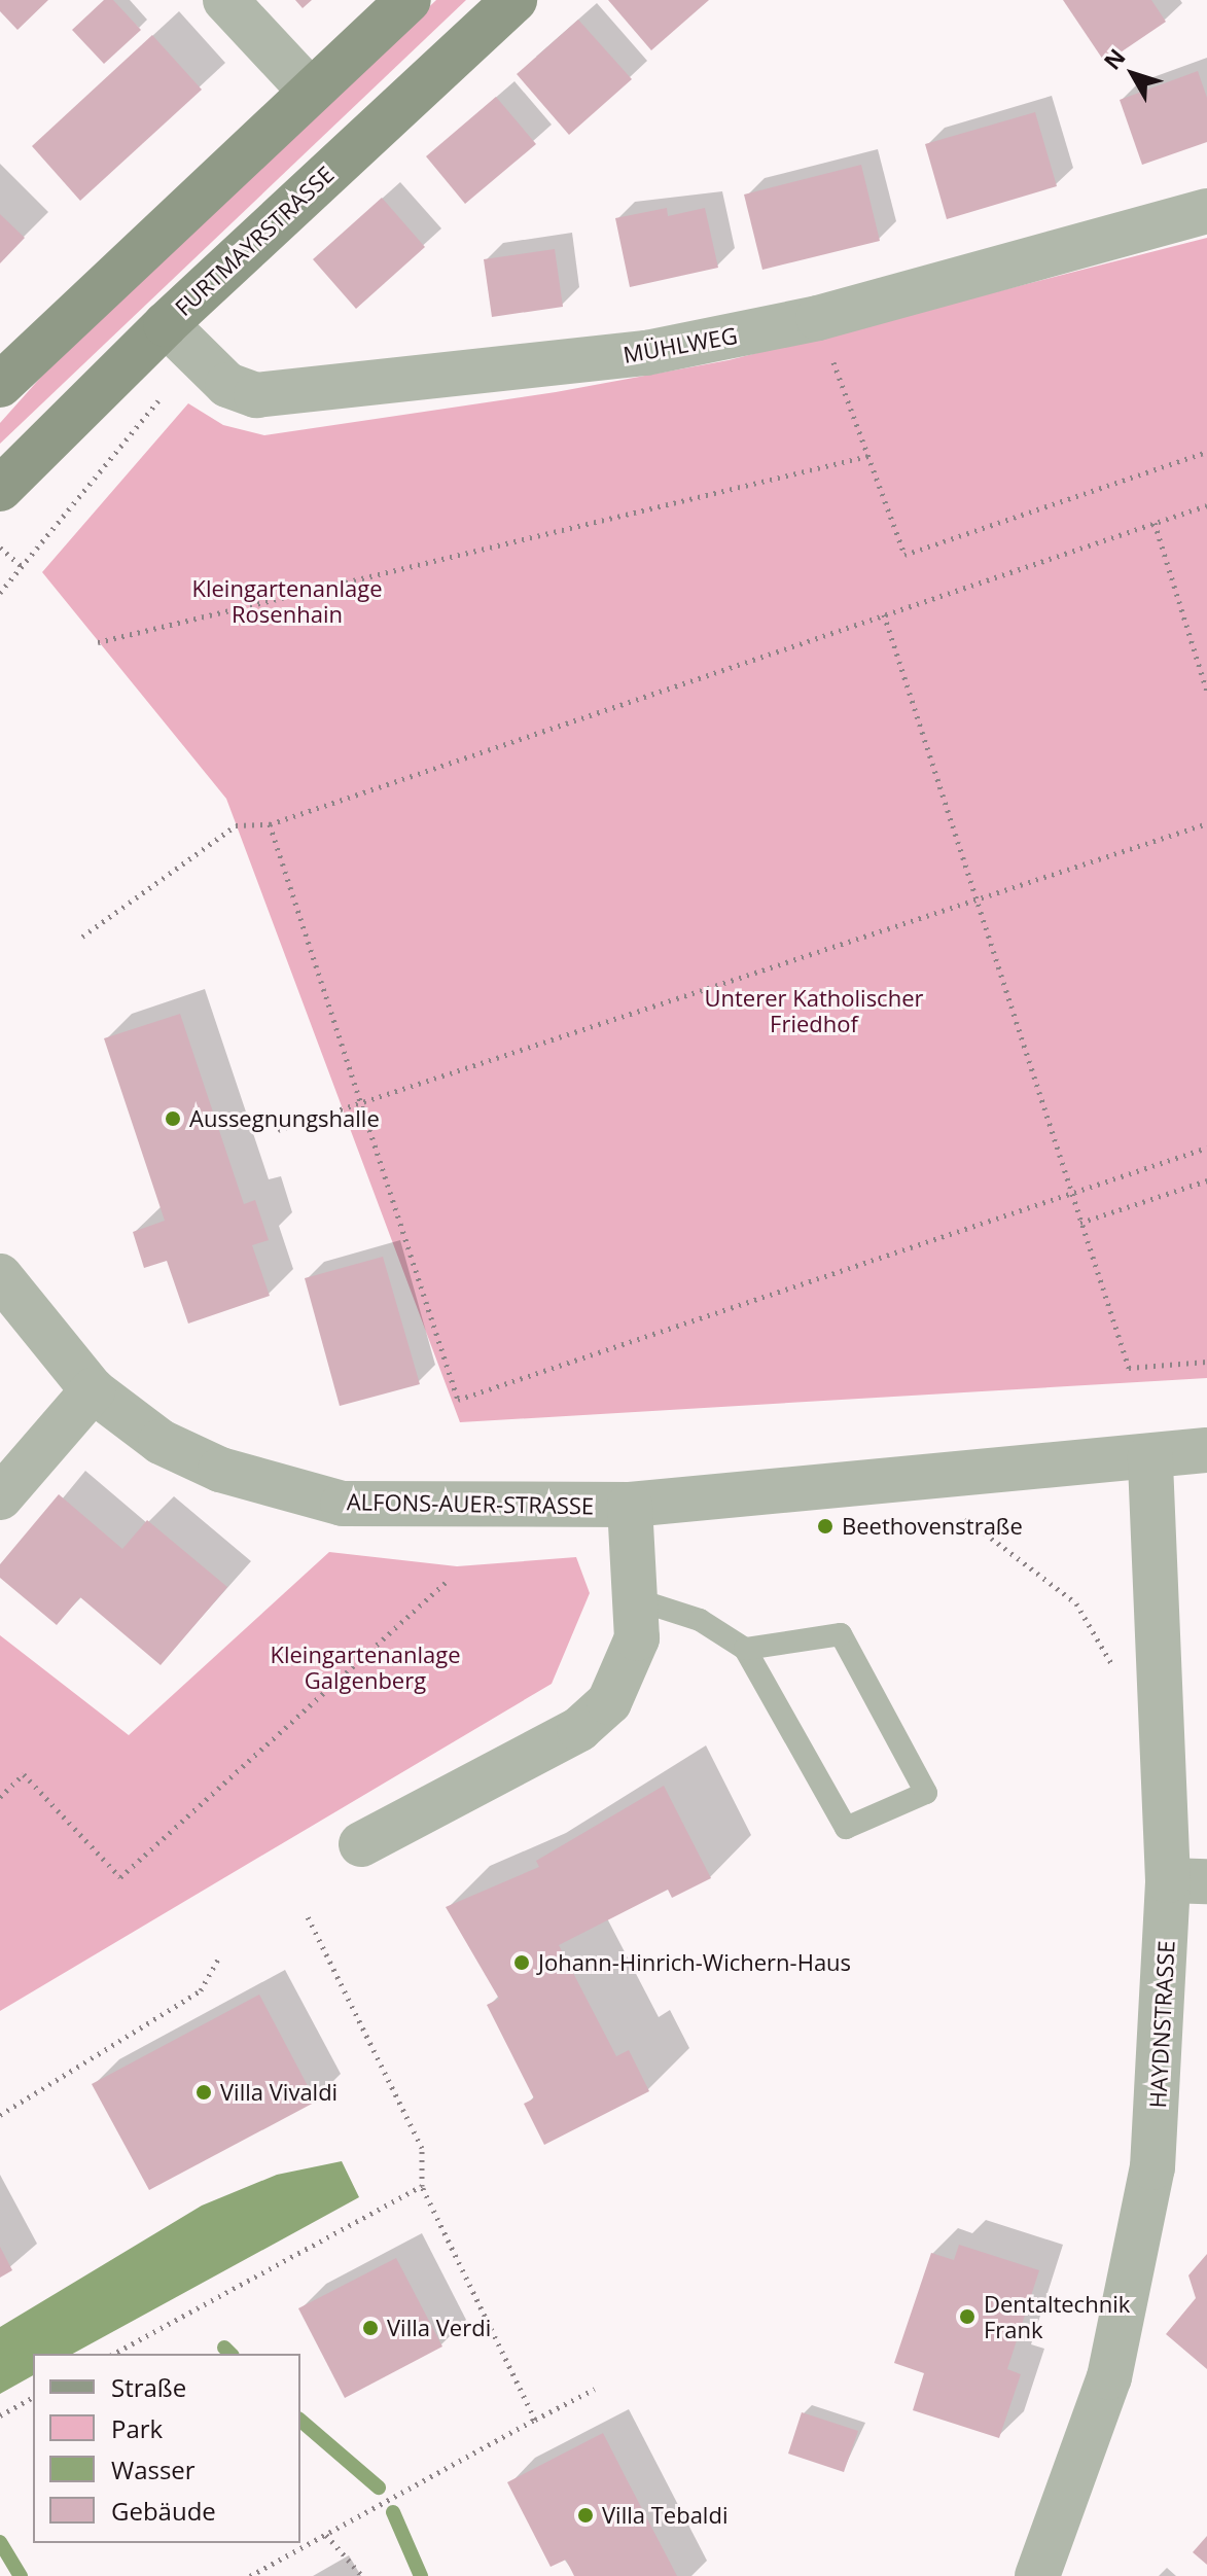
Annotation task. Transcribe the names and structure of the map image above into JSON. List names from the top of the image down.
{
  "streets": {
    "main road": ["FURTMAYRSTRASSE"],
    "street": ["MÜHLWEG", "ALFONS-AUER-STRASSE", "HAYDNSTRASSE"]
  },
  "crossings": [
    ["FURTMAYRSTRASSE", "MÜHLWEG"],
    ["ALFONS-AUER-STRASSE", "HAYDNSTRASSE"]
  ],
  "parks": ["Kleingartenanlage Rosenhain", "Unterer Katholischer Friedhof", "Kleingartenanlage Galgenberg"],
  "places": [
    "Aussegnungshalle",
    "Beethovenstraße",
    "Johann-Hinrich-Wichern-Haus",
    "Villa Vivaldi",
    "Dentaltechnik Frank",
    "Villa Verdi",
    "Villa Tebaldi"
  ],
  "legend": [
    "Straße",
    "Park",
    "Wasser",
    "Gebäude"
  ],
  "north": "top left"
}
